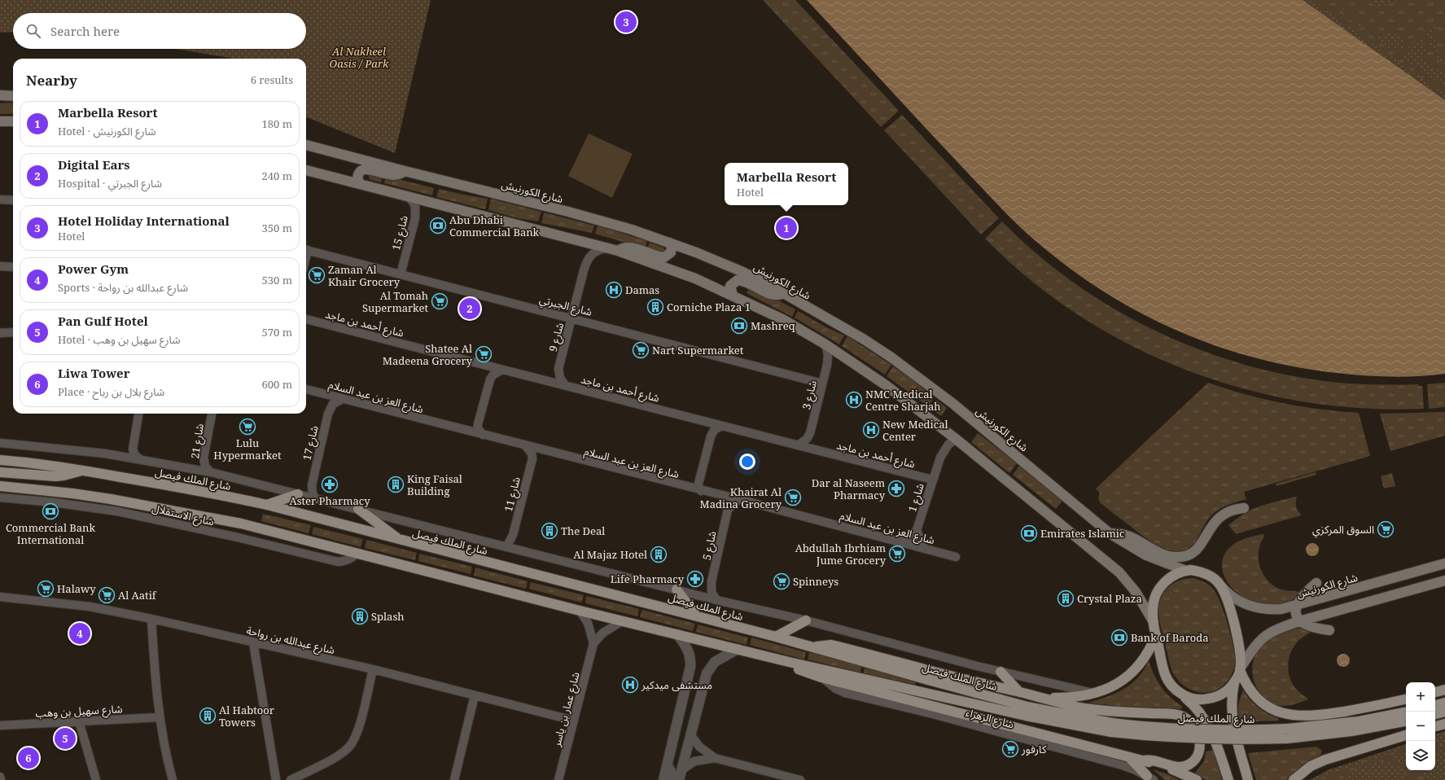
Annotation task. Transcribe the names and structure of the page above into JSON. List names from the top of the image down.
{
  "streets": {
    "main road": ["شارع الكورنيش", "شارع الملك فيصل"],
    "street": [
      "شارع 15",
      "شارع الجبرتي",
      "شارع أحمد بن ماجد",
      "شارع 9",
      "شارع 3",
      "شارع العز بن عبد السلام",
      "شارع 21",
      "شارع 17",
      "شارع 11",
      "شارع 1",
      "شارع الاستقلال",
      "شارع 5",
      "شارع عبدالله بن رواحة",
      "شارع عمار بن ياسر",
      "شارع سهيل بن وهب",
      "شارع الزهراء"
    ]
  },
  "crossings": [
    ["شارع 15", "شارع الجبرتي"],
    ["شارع الجبرتي", "شارع 9"],
    ["شارع الجبرتي", "شارع 3"],
    ["شارع أحمد بن ماجد", "شارع 9"],
    ["شارع أحمد بن ماجد", "شارع 3"],
    ["شارع أحمد بن ماجد", "شارع 1"],
    ["شارع العز بن عبد السلام", "شارع 17"],
    ["شارع العز بن عبد السلام", "شارع 11"],
    ["شارع العز بن عبد السلام", "شارع 5"],
    ["شارع 21", "شارع الملك فيصل"],
    ["شارع 17", "شارع الملك فيصل"],
    ["شارع الملك فيصل", "شارع 11"],
    ["شارع الملك فيصل", "شارع الاستقلال"],
    ["شارع الملك فيصل", "شارع 5"],
    ["شارع الملك فيصل", "شارع عمار بن ياسر"],
    ["شارع عبدالله بن رواحة", "شارع عمار بن ياسر"]
  ],
  "parks": ["Al Nakheel Oasis / Park"],
  "places": {
    "bank": [
      "Abu Dhabi Commercial Bank",
      "Mashreq",
      "Commercial Bank International",
      "Emirates Islamic",
      "Bank of Baroda"
    ],
    "supermarket": [
      "Zaman Al Khair Grocery",
      "Al Tomah Supermarket",
      "Nart Supermarket",
      "Shatee Al Madeena Grocery",
      "Lulu Hypermarket",
      "Khairat Al Madina Grocery",
      "السوق المركزي",
      "Abdullah Ibrhiam Jume Grocery",
      "Spinneys",
      "Halawy",
      "Al Aatif",
      "كارفور"
    ],
    "hospital": [
      "Damas",
      "NMC Medical Centre Sharjah",
      "New Medical Center",
      "مستشفى ميدكير"
    ],
    "building": [
      "Corniche Plaza 1",
      "King Faisal Building",
      "The Deal",
      "Al Majaz Hotel",
      "Crystal Plaza",
      "Splash",
      "Al Habtoor Towers"
    ],
    "pharmacy": ["Aster Pharmacy", "Dar al Naseem Pharmacy", "Life Pharmacy"]
  },
  "page": {
    "pins": [
      "3",
      "1",
      "2",
      "4",
      "5",
      "6"
    ],
    "search": "Search here",
    "heading": ["Nearby", "6 results"],
    "list": [
      {
        "mark": "1",
        "name": "Marbella Resort",
        "note": "Hotel · شارع الكورنيش",
        "value": "180 m"
      },
      {
        "mark": "2",
        "name": "Digital Ears",
        "note": "Hospital · شارع الجبرتي",
        "value": "240 m"
      },
      {
        "mark": "3",
        "name": "Hotel Holiday International",
        "note": "Hotel",
        "value": "350 m"
      },
      {
        "mark": "4",
        "name": "Power Gym",
        "note": "Sports · شارع عبدالله بن رواحة",
        "value": "530 m"
      },
      {
        "mark": "5",
        "name": "Pan Gulf Hotel",
        "note": "Hotel · شارع سهيل بن وهب",
        "value": "570 m"
      },
      {
        "mark": "6",
        "name": "Liwa Tower",
        "note": "Place · شارع بلال بن رباح",
        "value": "600 m"
      }
    ],
    "popup": ["Marbella Resort", "Hotel"],
    "map_buttons": ["+", "−"]
  }
}
